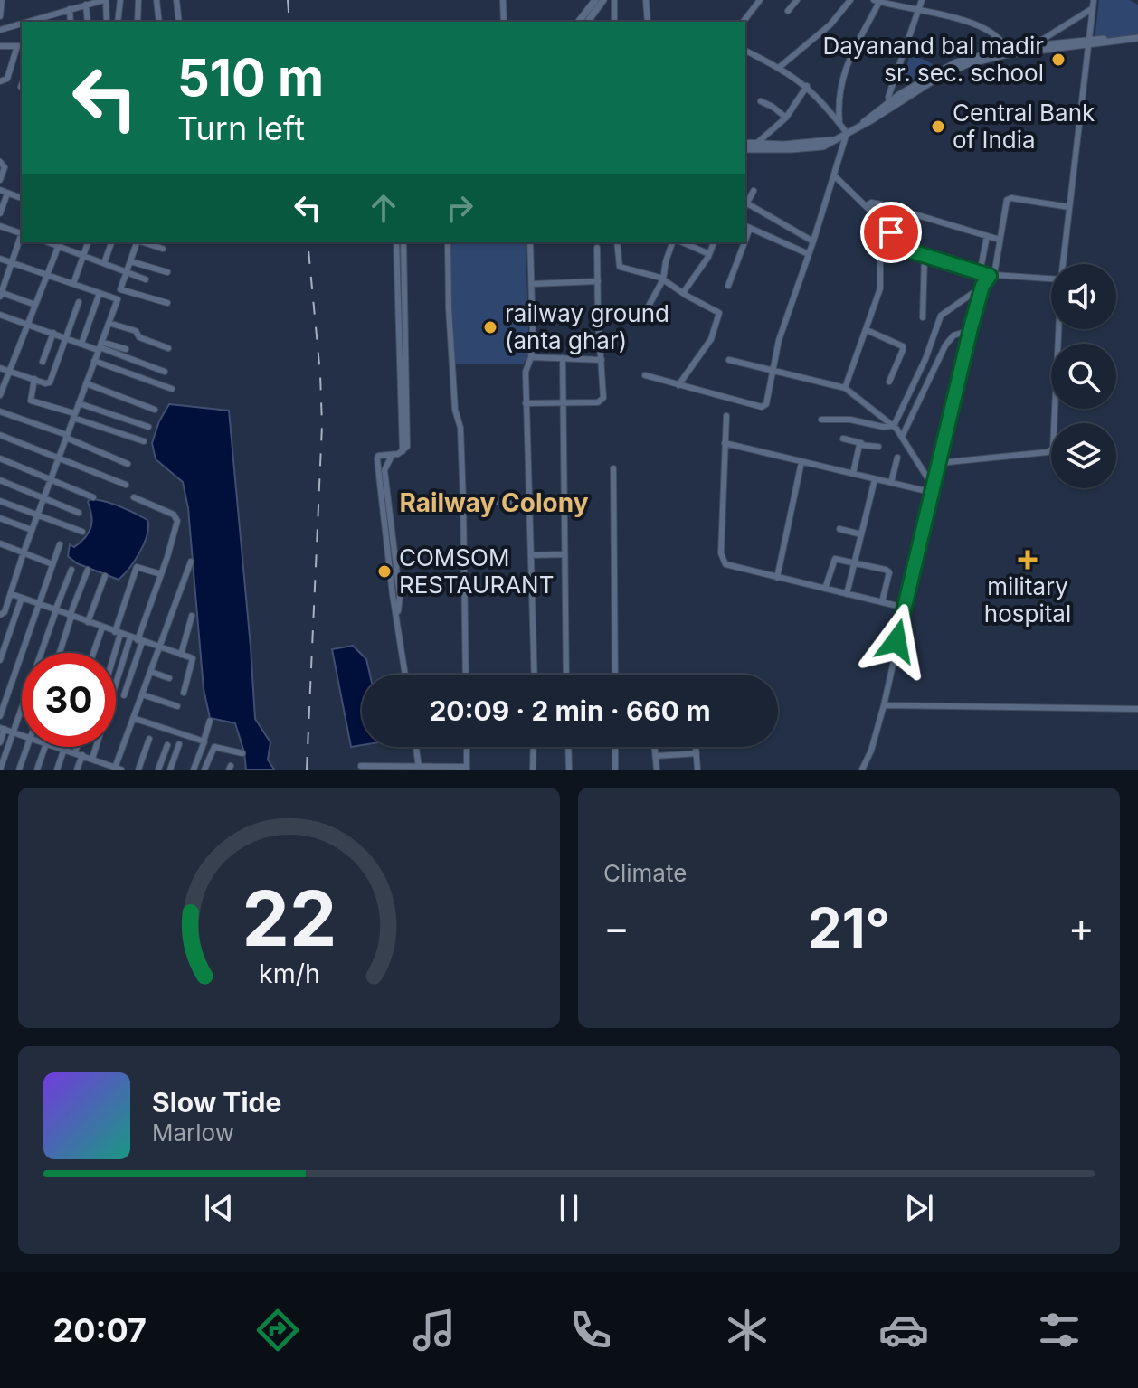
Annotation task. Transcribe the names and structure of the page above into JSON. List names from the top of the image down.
{
  "districts": ["Railway Colony"],
  "places": {
    "other": [
      "Dayanand bal madir sr. sec. school",
      "Central Bank of India",
      "railway ground (anta ghar)",
      "COMSOM RESTAURANT"
    ],
    "health": ["military hospital"]
  },
  "page": {
    "turn": ["510 m", "Turn left"],
    "limit": "30",
    "trip": "20:09 · 2 min · 660 m",
    "tile": "Climate",
    "heat": ["−", "21°", "+"],
    "song": ["Slow Tide", "Marlow"],
    "tabs": "20:07",
    "gauge": ["22", "km/h"]
  }
}
